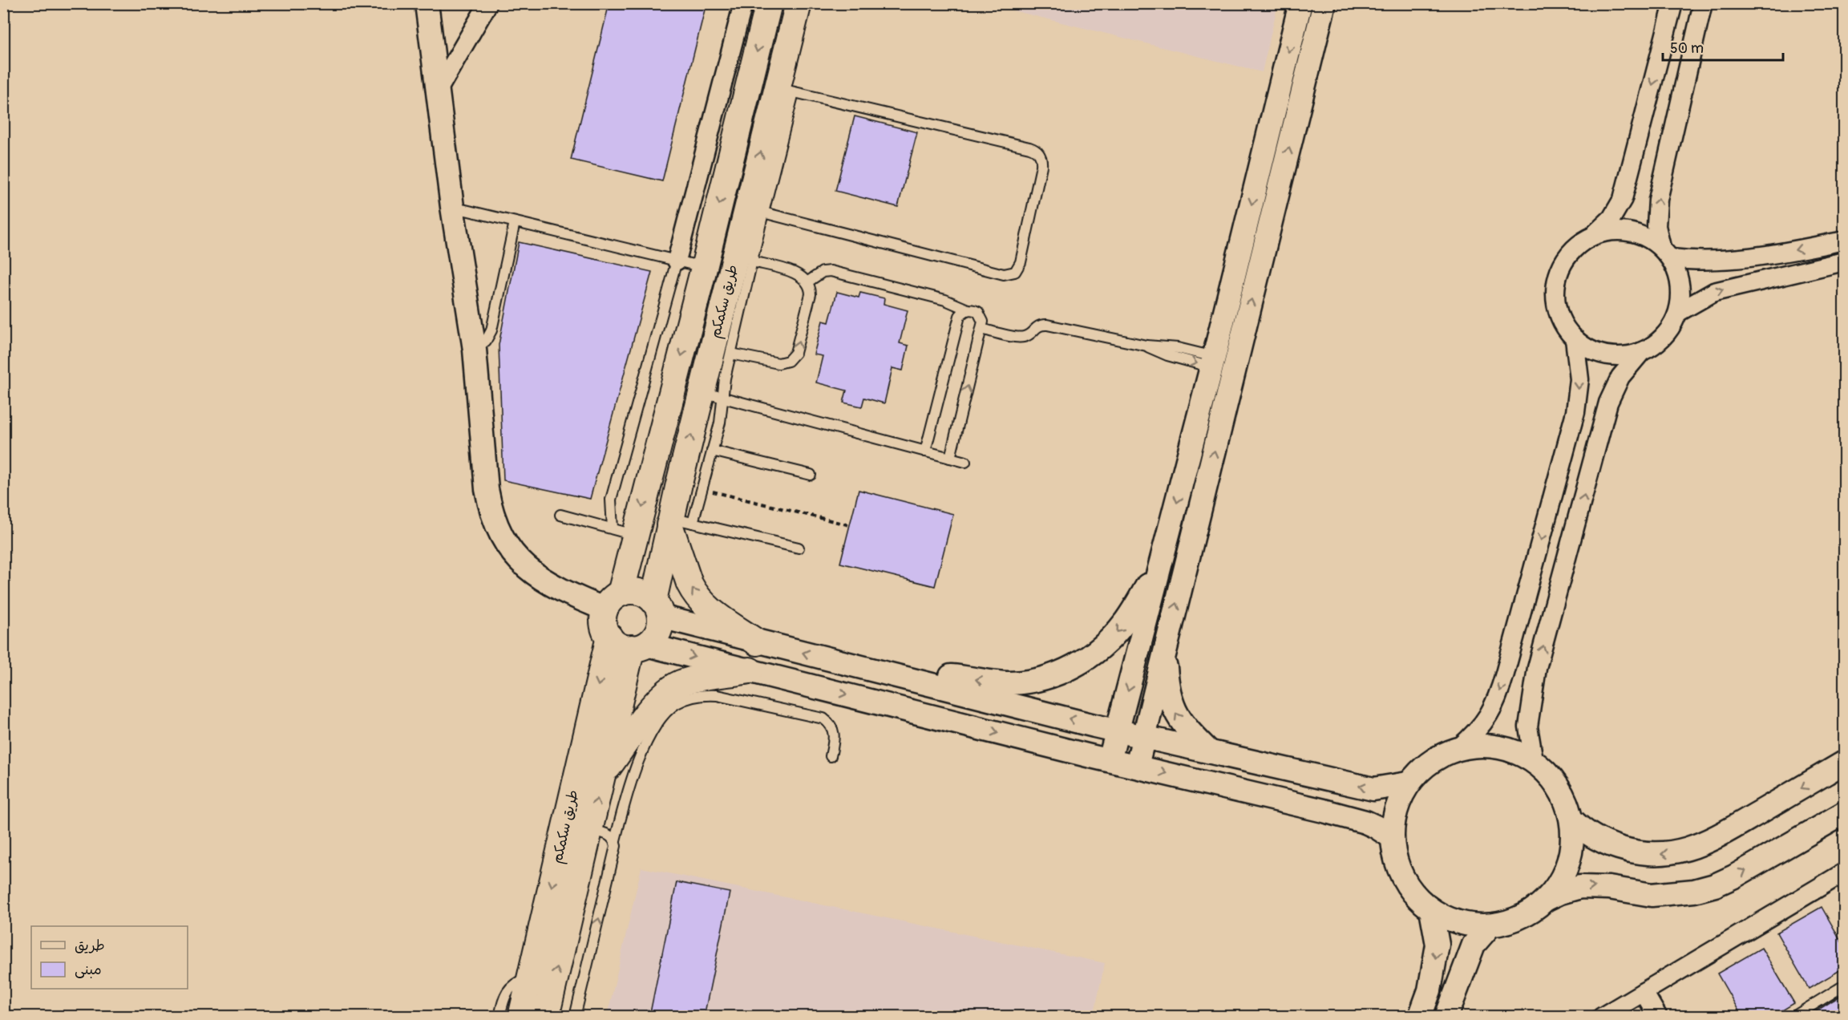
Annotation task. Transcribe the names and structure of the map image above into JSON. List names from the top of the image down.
{
  "streets": {
    "main road": ["طريق سكمكم"]
  },
  "legend": ["طريق", "مبنى"],
  "scale_bar": "50 m"
}
